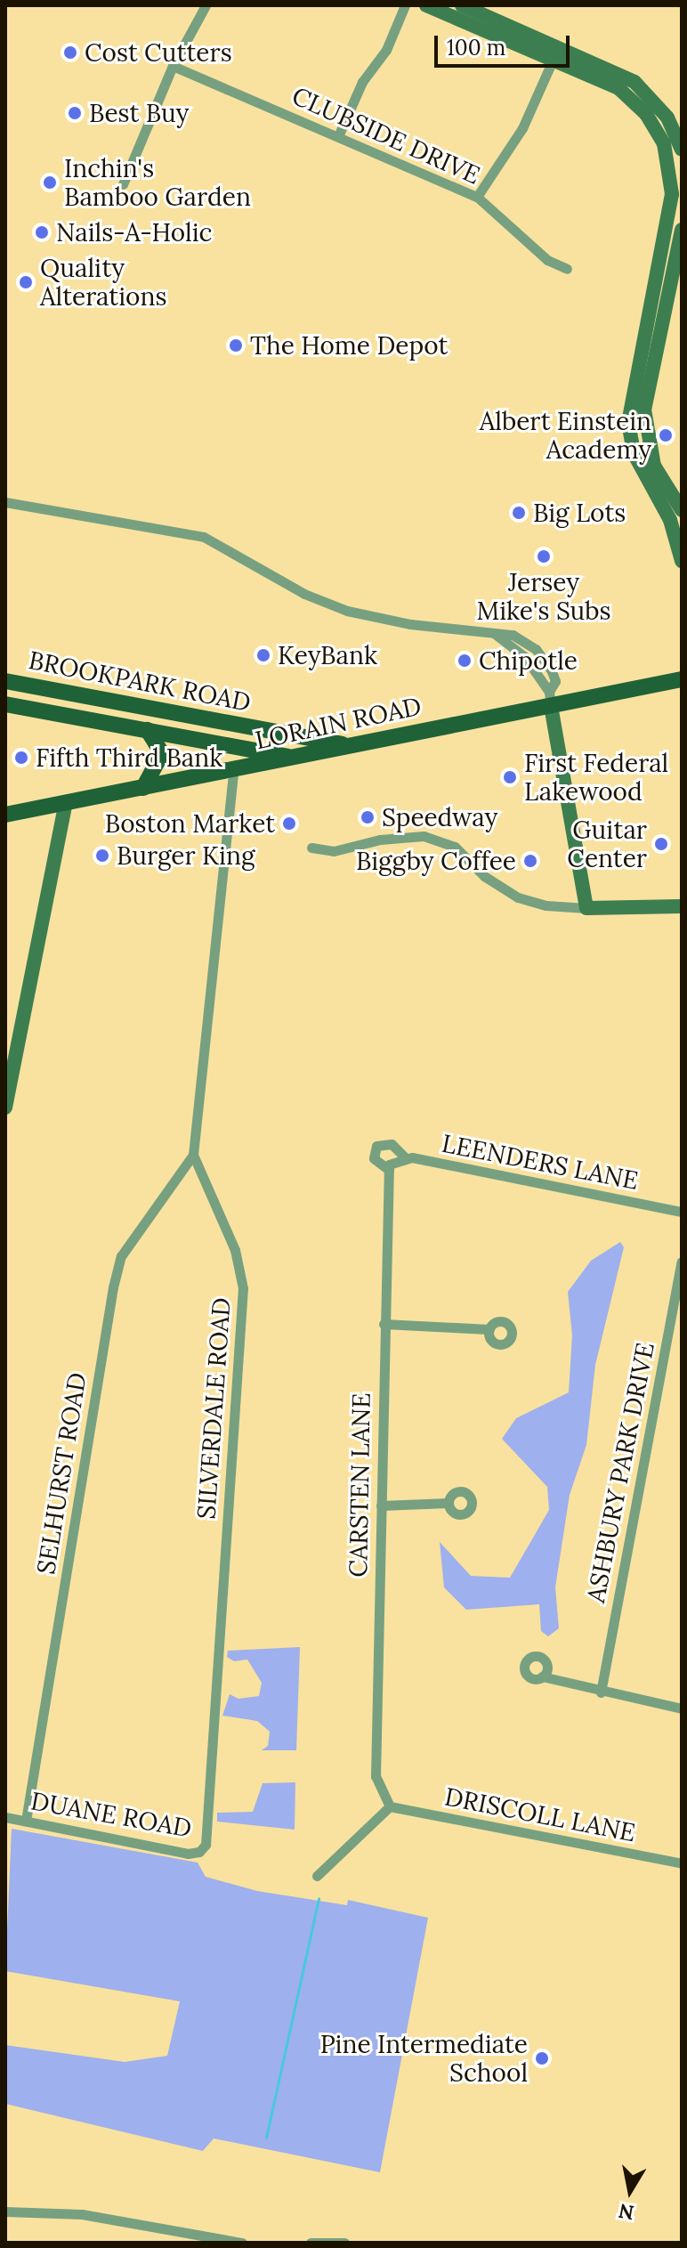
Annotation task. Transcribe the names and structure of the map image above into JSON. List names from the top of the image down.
{
  "streets": {
    "main road": ["BROOKPARK ROAD", "LORAIN ROAD"],
    "street": [
      "CLUBSIDE DRIVE",
      "LEENDERS LANE",
      "SILVERDALE ROAD",
      "ASHBURY PARK DRIVE",
      "SELHURST ROAD",
      "CARSTEN LANE",
      "DUANE ROAD",
      "DRISCOLL LANE"
    ]
  },
  "crossings": [
    ["BROOKPARK ROAD", "LORAIN ROAD"],
    ["LORAIN ROAD", "SILVERDALE ROAD"],
    ["LEENDERS LANE", "CARSTEN LANE"],
    ["SILVERDALE ROAD", "SELHURST ROAD"],
    ["SILVERDALE ROAD", "DUANE ROAD"],
    ["SELHURST ROAD", "DUANE ROAD"],
    ["CARSTEN LANE", "DRISCOLL LANE"]
  ],
  "places": [
    "Cost Cutters",
    "Best Buy",
    "Inchin's Bamboo Garden",
    "Nails-A-Holic",
    "Quality Alterations",
    "The Home Depot",
    "Albert Einstein Academy",
    "Big Lots",
    "Jersey Mike's Subs",
    "KeyBank",
    "Chipotle",
    "Fifth Third Bank",
    "First Federal Lakewood",
    "Speedway",
    "Boston Market",
    "Guitar Center",
    "Burger King",
    "Biggby Coffee",
    "Pine Intermediate School"
  ],
  "scale_bar": "100 m",
  "north": "bottom"
}
